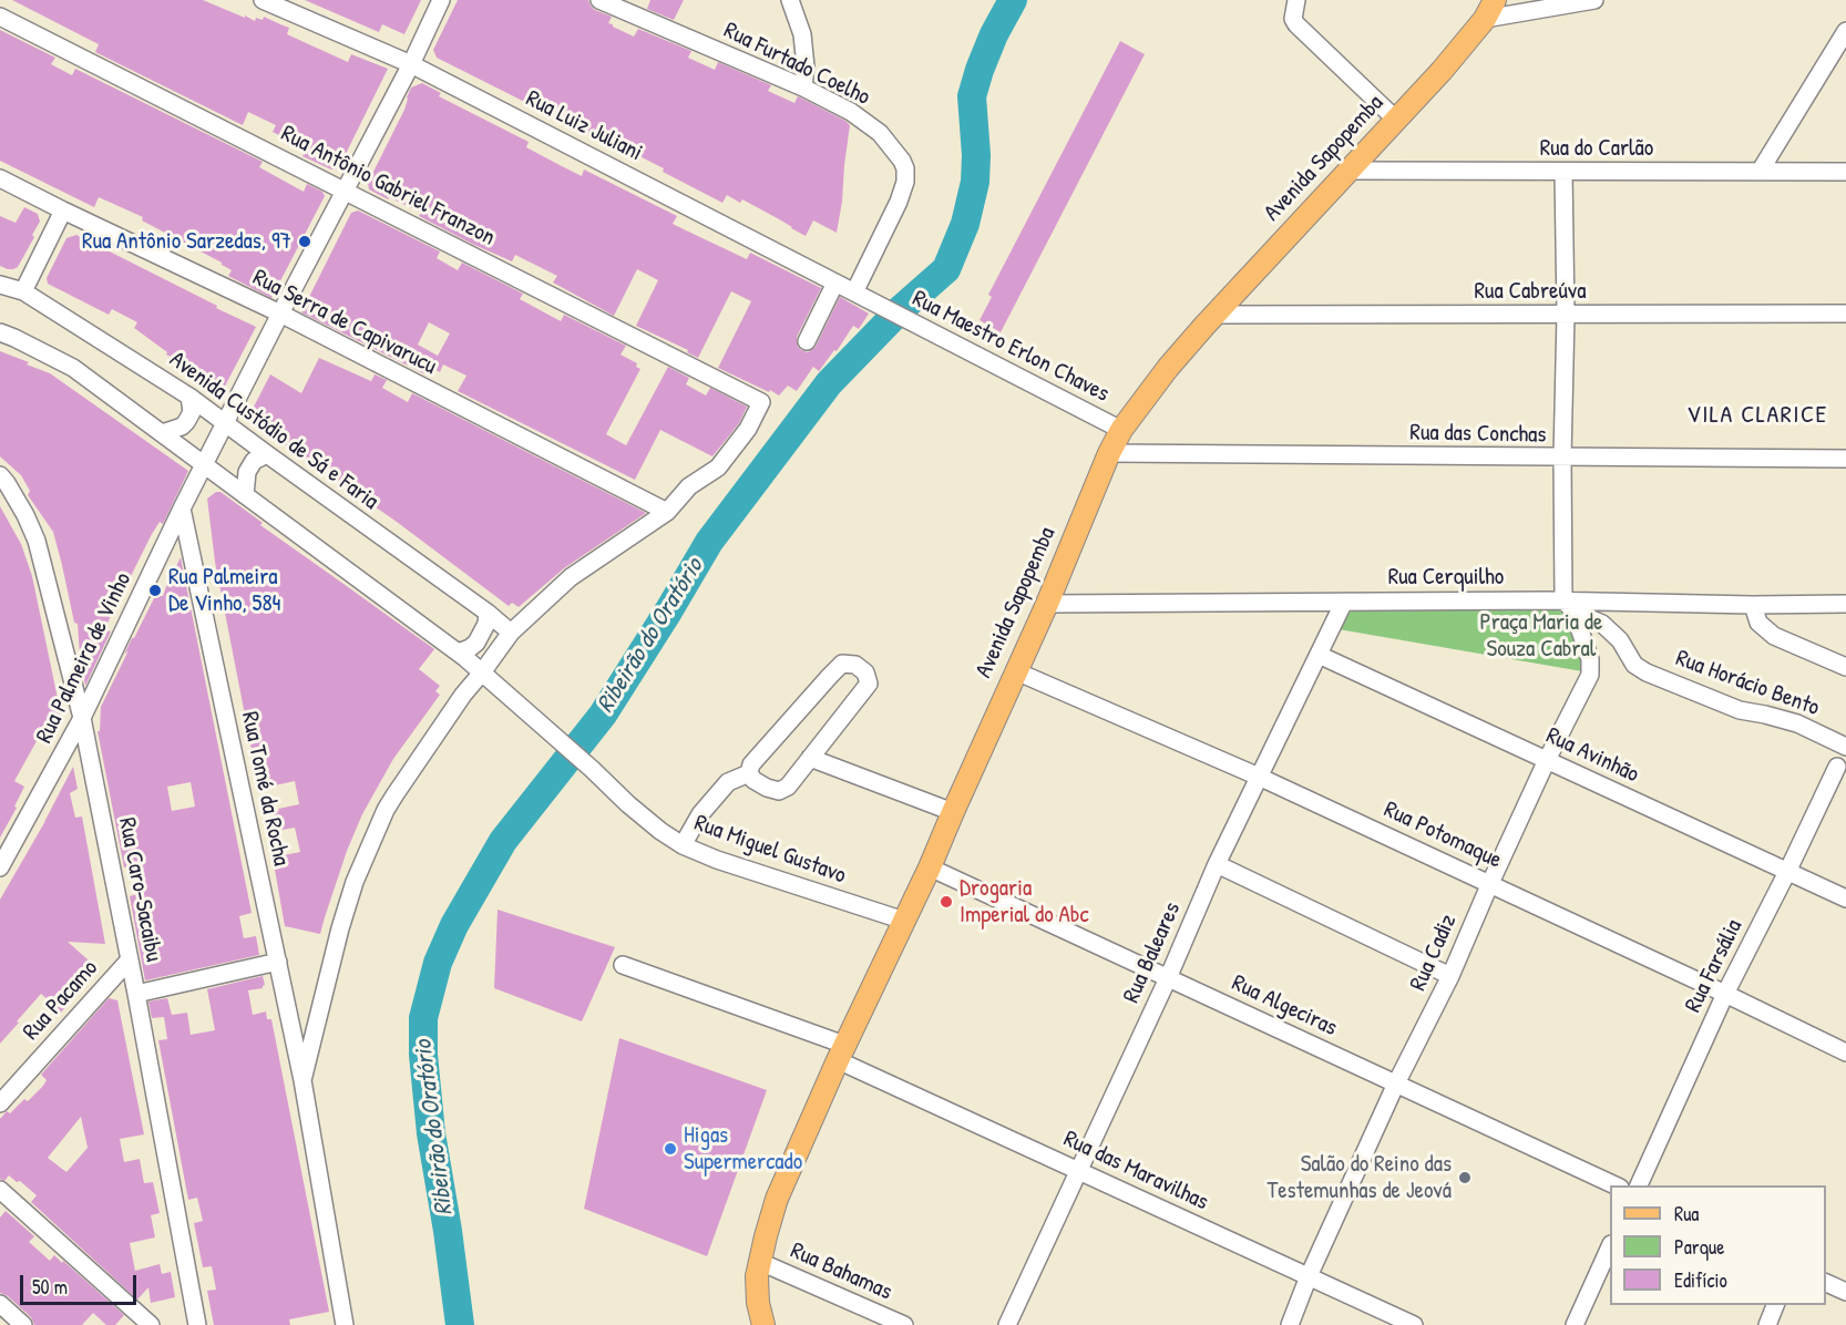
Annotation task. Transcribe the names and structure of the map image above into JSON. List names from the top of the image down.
{
  "streets": {
    "main road": ["Avenida Sapopemba"],
    "street": [
      "Rua Furtado Coelho",
      "Rua Luiz Juliani",
      "Rua do Carlão",
      "Rua Antônio Gabriel Franzon",
      "Rua Cabreúva",
      "Rua Serra de Capivarucu",
      "Rua Maestro Erlon Chaves",
      "Avenida Custódio de Sá e Faria",
      "Rua das Conchas",
      "Rua Cerquilho",
      "Rua Palmeira de Vinho",
      "Rua Horácio Bento",
      "Rua Avinhão",
      "Rua Tomé da Rocha",
      "Rua Potomaque",
      "Rua Miguel Gustavo",
      "Rua Caro-Sacaibu",
      "Rua Baleares",
      "Rua Cadiz",
      "Rua Farsália",
      "Rua Pacamo",
      "Rua Algeciras",
      "Rua das Maravilhas",
      "Rua Bahamas"
    ]
  },
  "crossings": [
    ["Rua Furtado Coelho", "Rua Luiz Juliani"],
    ["Rua Luiz Juliani", "Rua Maestro Erlon Chaves"],
    ["Rua Luiz Juliani", "Rua Palmeira de Vinho"],
    ["Rua do Carlão", "Avenida Sapopemba"],
    ["Avenida Sapopemba", "Rua Cabreúva"],
    ["Avenida Sapopemba", "Rua Maestro Erlon Chaves"],
    ["Avenida Sapopemba", "Rua das Conchas"],
    ["Avenida Sapopemba", "Rua Cerquilho"],
    ["Avenida Sapopemba", "Rua Potomaque"],
    ["Avenida Sapopemba", "Rua Miguel Gustavo"],
    ["Avenida Sapopemba", "Rua Algeciras"],
    ["Avenida Sapopemba", "Rua das Maravilhas"],
    ["Avenida Sapopemba", "Rua Bahamas"],
    ["Rua Antônio Gabriel Franzon", "Rua Serra de Capivarucu"],
    ["Rua Antônio Gabriel Franzon", "Rua Palmeira de Vinho"],
    ["Rua Serra de Capivarucu", "Rua Palmeira de Vinho"],
    ["Avenida Custódio de Sá e Faria", "Rua Palmeira de Vinho"],
    ["Rua Cerquilho", "Rua Baleares"],
    ["Rua Cerquilho", "Rua Cadiz"],
    ["Rua Palmeira de Vinho", "Rua Tomé da Rocha"],
    ["Rua Palmeira de Vinho", "Rua Caro-Sacaibu"],
    ["Rua Horácio Bento", "Rua Cadiz"],
    ["Rua Avinhão", "Rua Baleares"],
    ["Rua Avinhão", "Rua Cadiz"],
    ["Rua Avinhão", "Rua Farsália"],
    ["Rua Potomaque", "Rua Baleares"],
    ["Rua Potomaque", "Rua Cadiz"],
    ["Rua Potomaque", "Rua Farsália"],
    ["Rua Caro-Sacaibu", "Rua Pacamo"],
    ["Rua Baleares", "Rua Algeciras"],
    ["Rua Baleares", "Rua das Maravilhas"],
    ["Rua Cadiz", "Rua Algeciras"],
    ["Rua Cadiz", "Rua das Maravilhas"]
  ],
  "districts": ["VILA CLARICE"],
  "water": ["Ribeirão do Oratório"],
  "parks": ["Praça Maria de Souza Cabral"],
  "places": [
    "Rua Antônio Sarzedas, 97",
    "Rua Palmeira De Vinho, 584",
    "Drogaria Imperial do Abc",
    "Higas Supermercado",
    "Salão do Reino das Testemunhas de Jeová"
  ],
  "legend": ["Rua", "Parque", "Edifício"],
  "scale_bar": "50 m"
}
